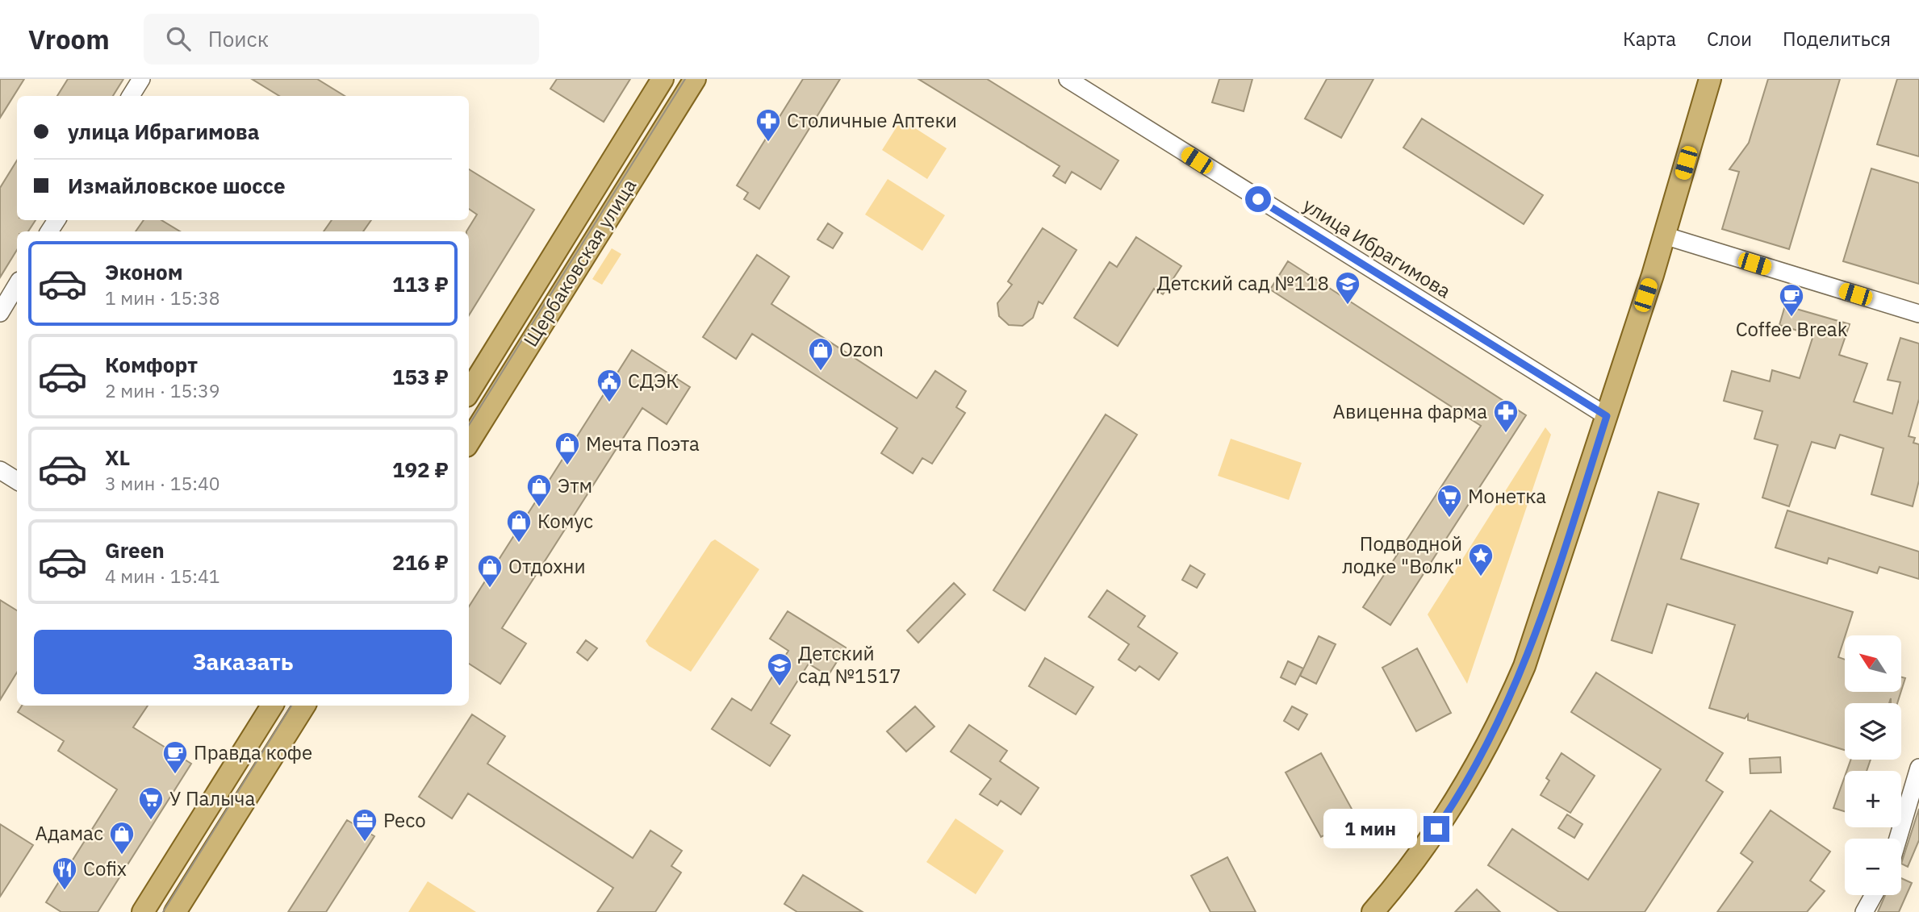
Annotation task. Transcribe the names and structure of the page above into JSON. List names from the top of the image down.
{
  "streets": {
    "main road": ["Щербаковская улица"],
    "street": ["улица Ибрагимова"]
  },
  "places": {
    "pharmacy": ["Столичные Аптеки", "Авиценна фарма"],
    "school or university": ["Детский сад №118", "Детский сад №1517"],
    "cafe": ["Coffee Break", "Правда кофе"],
    "shop": [
      "Ozon",
      "Мечта Поэта",
      "Этм",
      "Комус",
      "Отдохни",
      "Адамас"
    ],
    "public building": ["СДЭК"],
    "supermarket": ["Монетка", "У Палыча"],
    "place": ["Подводной лодке \"Волк\""],
    "office": ["Ресо"],
    "restaurant": ["Cofix"]
  },
  "north": "top left",
  "page": {
    "header": "Vroom",
    "search": "Поиск",
    "nav": ["Карта", "Слои", "Поделиться"],
    "banner": ["улица Ибрагимова", "Измайловское шоссе"],
    "list": [
      {
        "name": "Эконом",
        "note": "1 мин · 15:38",
        "value": "113 ₽"
      },
      {
        "name": "Комфорт",
        "note": "2 мин · 15:39",
        "value": "153 ₽"
      },
      {
        "name": "XL",
        "note": "3 мин · 15:40",
        "value": "192 ₽"
      },
      {
        "name": "Green",
        "note": "4 мин · 15:41",
        "value": "216 ₽"
      }
    ],
    "buttons": "Заказать",
    "map_buttons": ["+", "−"],
    "bubble": "1 мин"
  }
}
